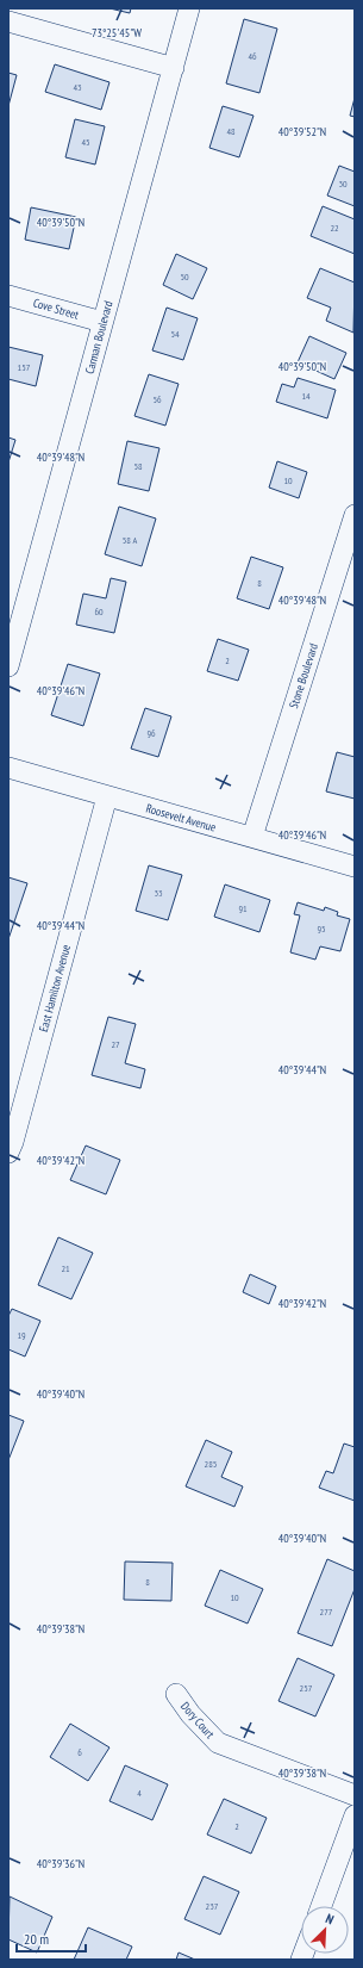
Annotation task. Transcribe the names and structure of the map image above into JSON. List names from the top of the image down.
{
  "streets": {
    "street": [
      "Cove Street",
      "Carman Boulevard",
      "Stone Boulevard",
      "Roosevelt Avenue",
      "East Hamilton Avenue",
      "Dory Court"
    ]
  },
  "crossings": [
    ["Cove Street", "Carman Boulevard"],
    ["Stone Boulevard", "Roosevelt Avenue"],
    ["Roosevelt Avenue", "East Hamilton Avenue"]
  ],
  "house_numbers": [
    "46",
    "43",
    "48",
    "45",
    "30",
    "22",
    "50",
    "54",
    "157",
    "14",
    "56",
    "58",
    "10",
    "58 A",
    "8",
    "60",
    "2",
    "96",
    "33",
    "91",
    "95",
    "27",
    "21",
    "19",
    "285",
    "8",
    "10",
    "277",
    "257",
    "6",
    "4",
    "2",
    "237"
  ],
  "scale_bar": "20 m",
  "north": "top right",
  "coordinates": [
    "73°25'45\"W",
    "40°39'52\"N",
    "40°39'50\"N",
    "40°39'48\"N",
    "40°39'46\"N",
    "40°39'44\"N",
    "40°39'42\"N",
    "40°39'40\"N",
    "40°39'38\"N",
    "40°39'36\"N"
  ]
}
